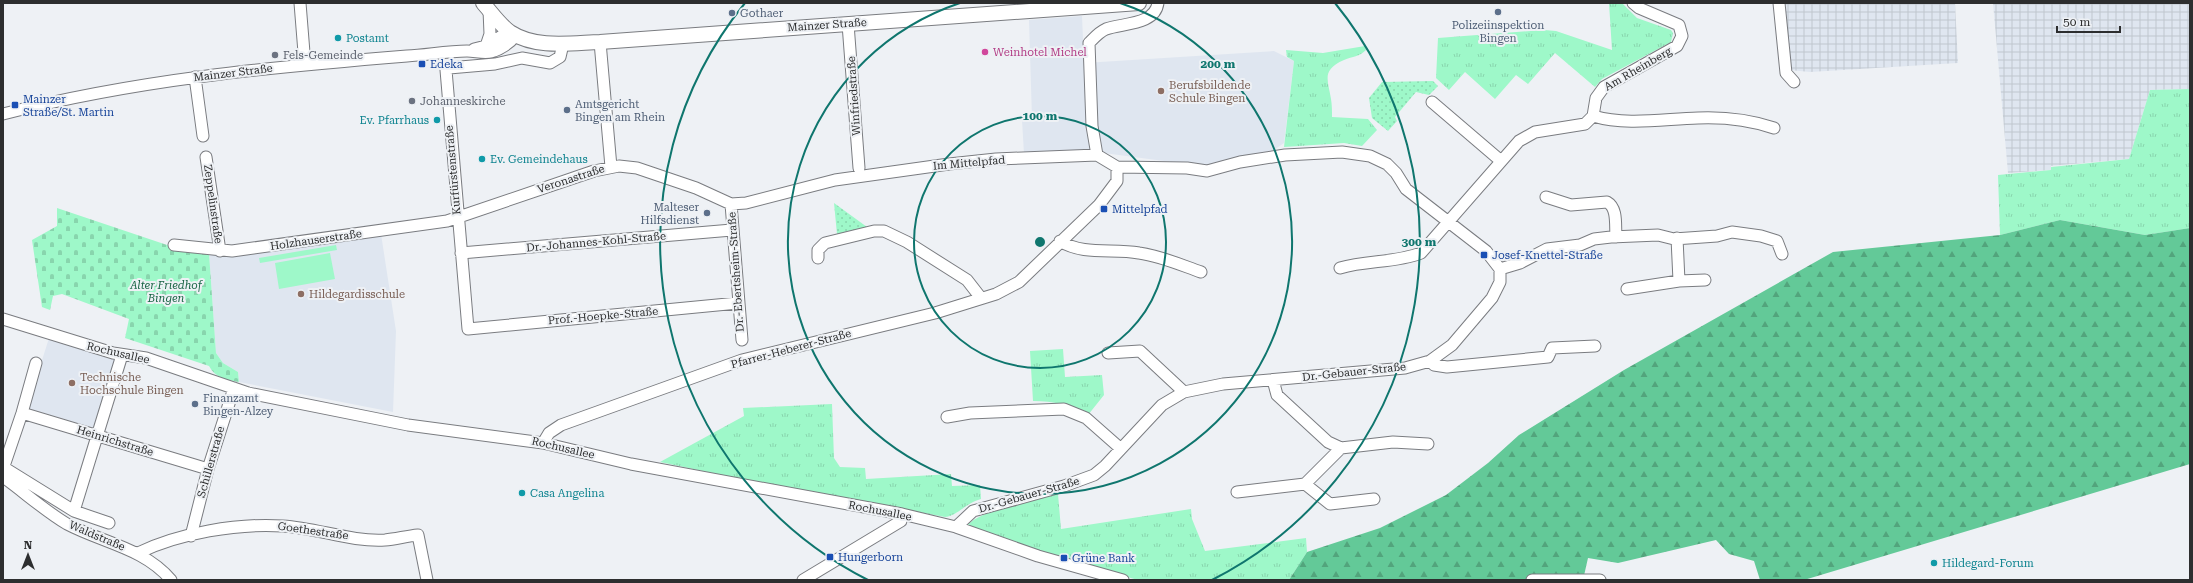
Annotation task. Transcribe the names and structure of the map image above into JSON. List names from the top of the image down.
{
  "streets": {
    "main road": ["Mainzer Straße"],
    "street": [
      "Am Rheinberg",
      "Winfriedstraße",
      "Im Mittelpfad",
      "Kurfürstenstraße",
      "Veronastraße",
      "Zeppelinstraße",
      "Holzhauserstraße",
      "Dr.-Johannes-Kohl-Straße",
      "Dr.-Ebertsheim-Straße",
      "Prof.-Hoepke-Straße",
      "Pfarrer-Heberer-Straße",
      "Rochusallee",
      "Dr.-Gebauer-Straße",
      "Heinrichstraße",
      "Schillerstraße",
      "Goethestraße",
      "Waldstraße"
    ]
  },
  "crossings": [
    ["Mainzer Straße", "Winfriedstraße"],
    ["Mainzer Straße", "Kurfürstenstraße"],
    ["Im Mittelpfad", "Veronastraße"],
    ["Im Mittelpfad", "Dr.-Ebertsheim-Straße"],
    ["Kurfürstenstraße", "Veronastraße"],
    ["Kurfürstenstraße", "Holzhauserstraße"],
    ["Kurfürstenstraße", "Dr.-Johannes-Kohl-Straße"],
    ["Kurfürstenstraße", "Prof.-Hoepke-Straße"],
    ["Veronastraße", "Holzhauserstraße"],
    ["Veronastraße", "Dr.-Ebertsheim-Straße"],
    ["Zeppelinstraße", "Holzhauserstraße"],
    ["Dr.-Johannes-Kohl-Straße", "Dr.-Ebertsheim-Straße"],
    ["Dr.-Ebertsheim-Straße", "Prof.-Hoepke-Straße"],
    ["Pfarrer-Heberer-Straße", "Rochusallee"],
    ["Rochusallee", "Dr.-Gebauer-Straße"],
    ["Rochusallee", "Schillerstraße"],
    ["Heinrichstraße", "Schillerstraße"],
    ["Schillerstraße", "Goethestraße"],
    ["Goethestraße", "Waldstraße"]
  ],
  "parks": ["Alter Friedhof Bingen"],
  "places": {
    "other": [
      "Polizeiinspektion Bingen",
      "Gothaer",
      "Postamt",
      "Weinhotel Michel",
      "Fels-Gemeinde",
      "Berufsbildende Schule Bingen",
      "Johanneskirche",
      "Amtsgericht Bingen am Rhein",
      "Ev. Pfarrhaus",
      "Ev. Gemeindehaus",
      "Malteser Hilfsdienst",
      "Hildegardisschule",
      "Technische Hochschule Bingen",
      "Finanzamt Bingen-Alzey",
      "Casa Angelina",
      "Hildegard-Forum"
    ],
    "transit": [
      "Edeka",
      "Mainzer Straße/St. Martin",
      "Mittelpfad",
      "Josef-Knettel-Straße",
      "Hungerborn",
      "Grüne Bank"
    ]
  },
  "scale_bar": "50 m",
  "north": "top",
  "rings": ["200 m", "100 m", "300 m"]
}
